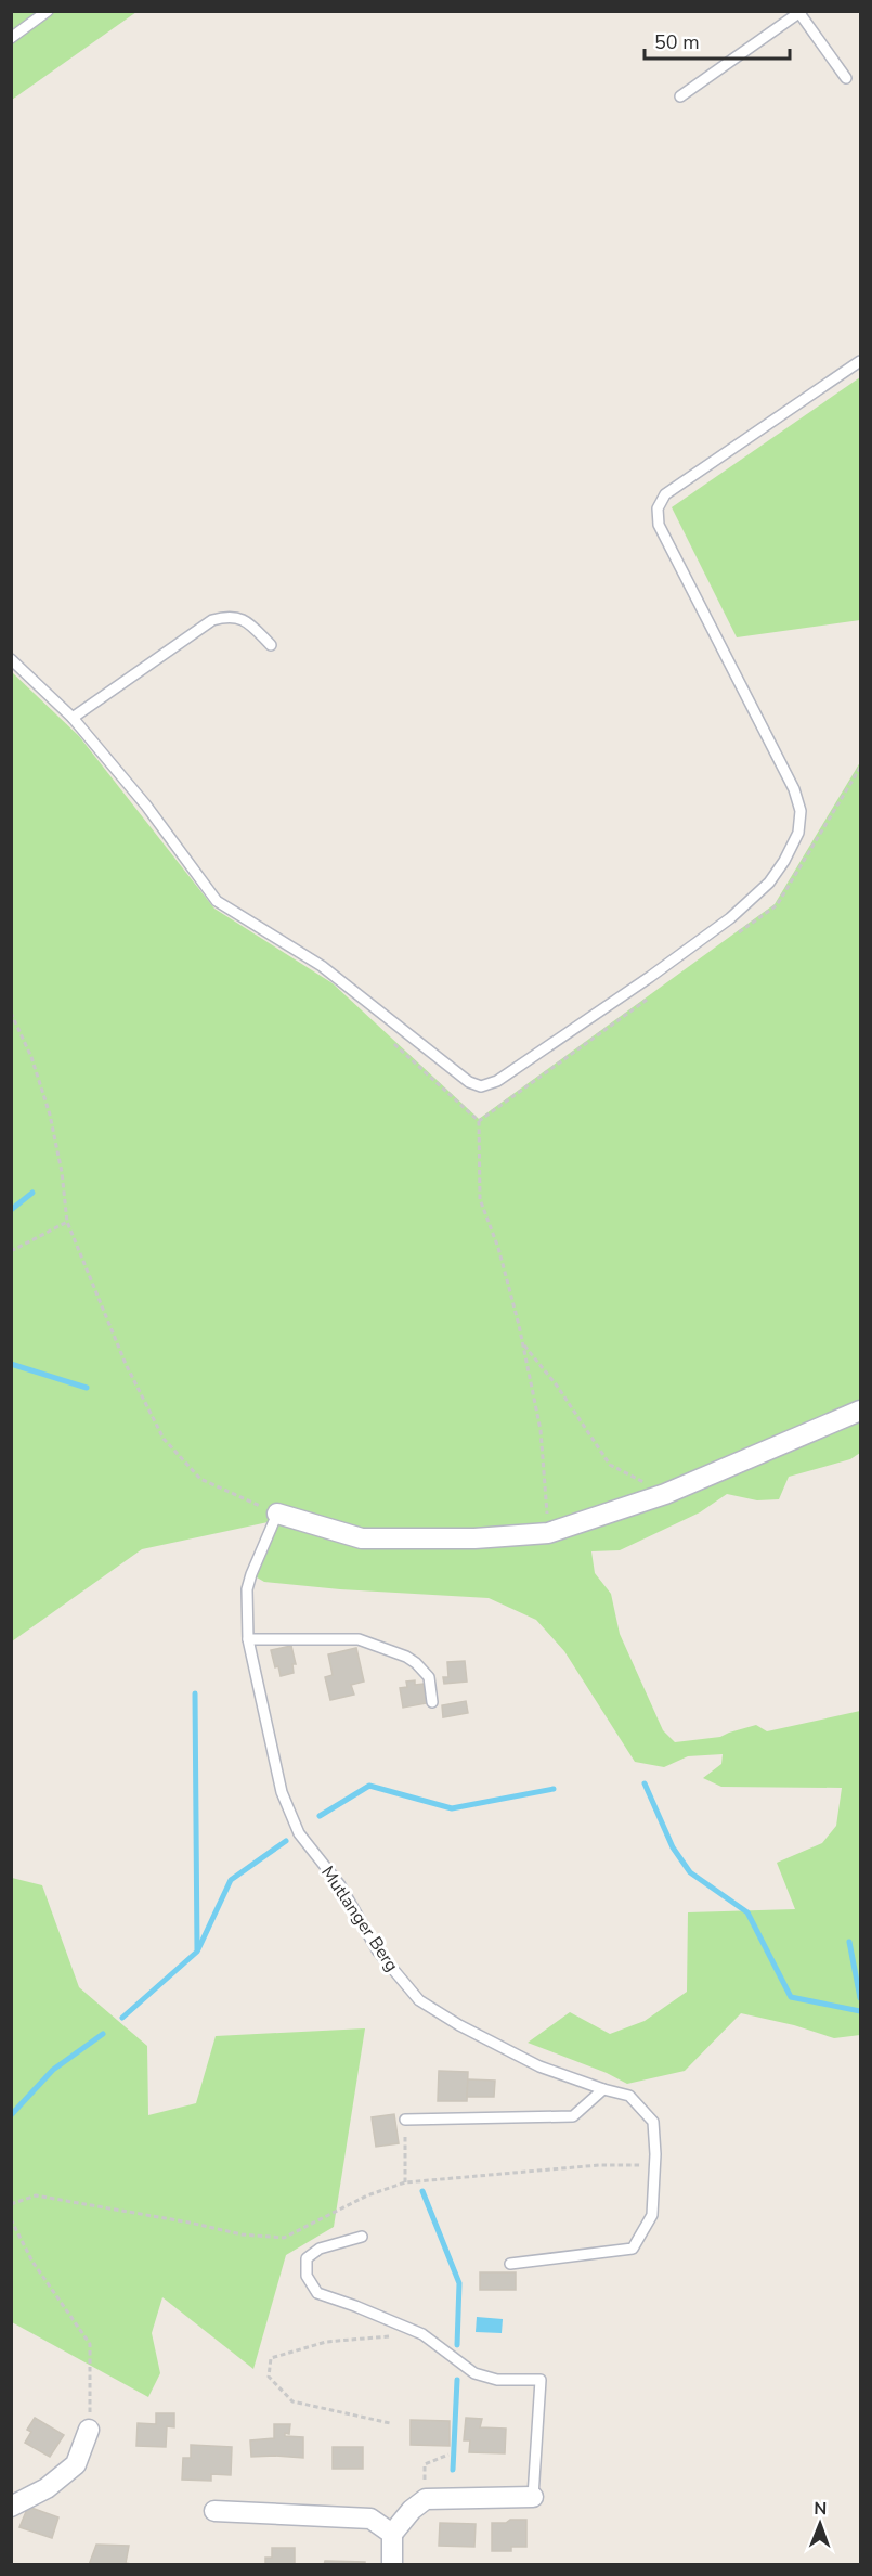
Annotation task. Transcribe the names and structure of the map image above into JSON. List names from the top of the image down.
{
  "streets": {
    "lane": ["Mutlanger Berg"]
  },
  "scale_bar": "50 m",
  "north": "top"
}
